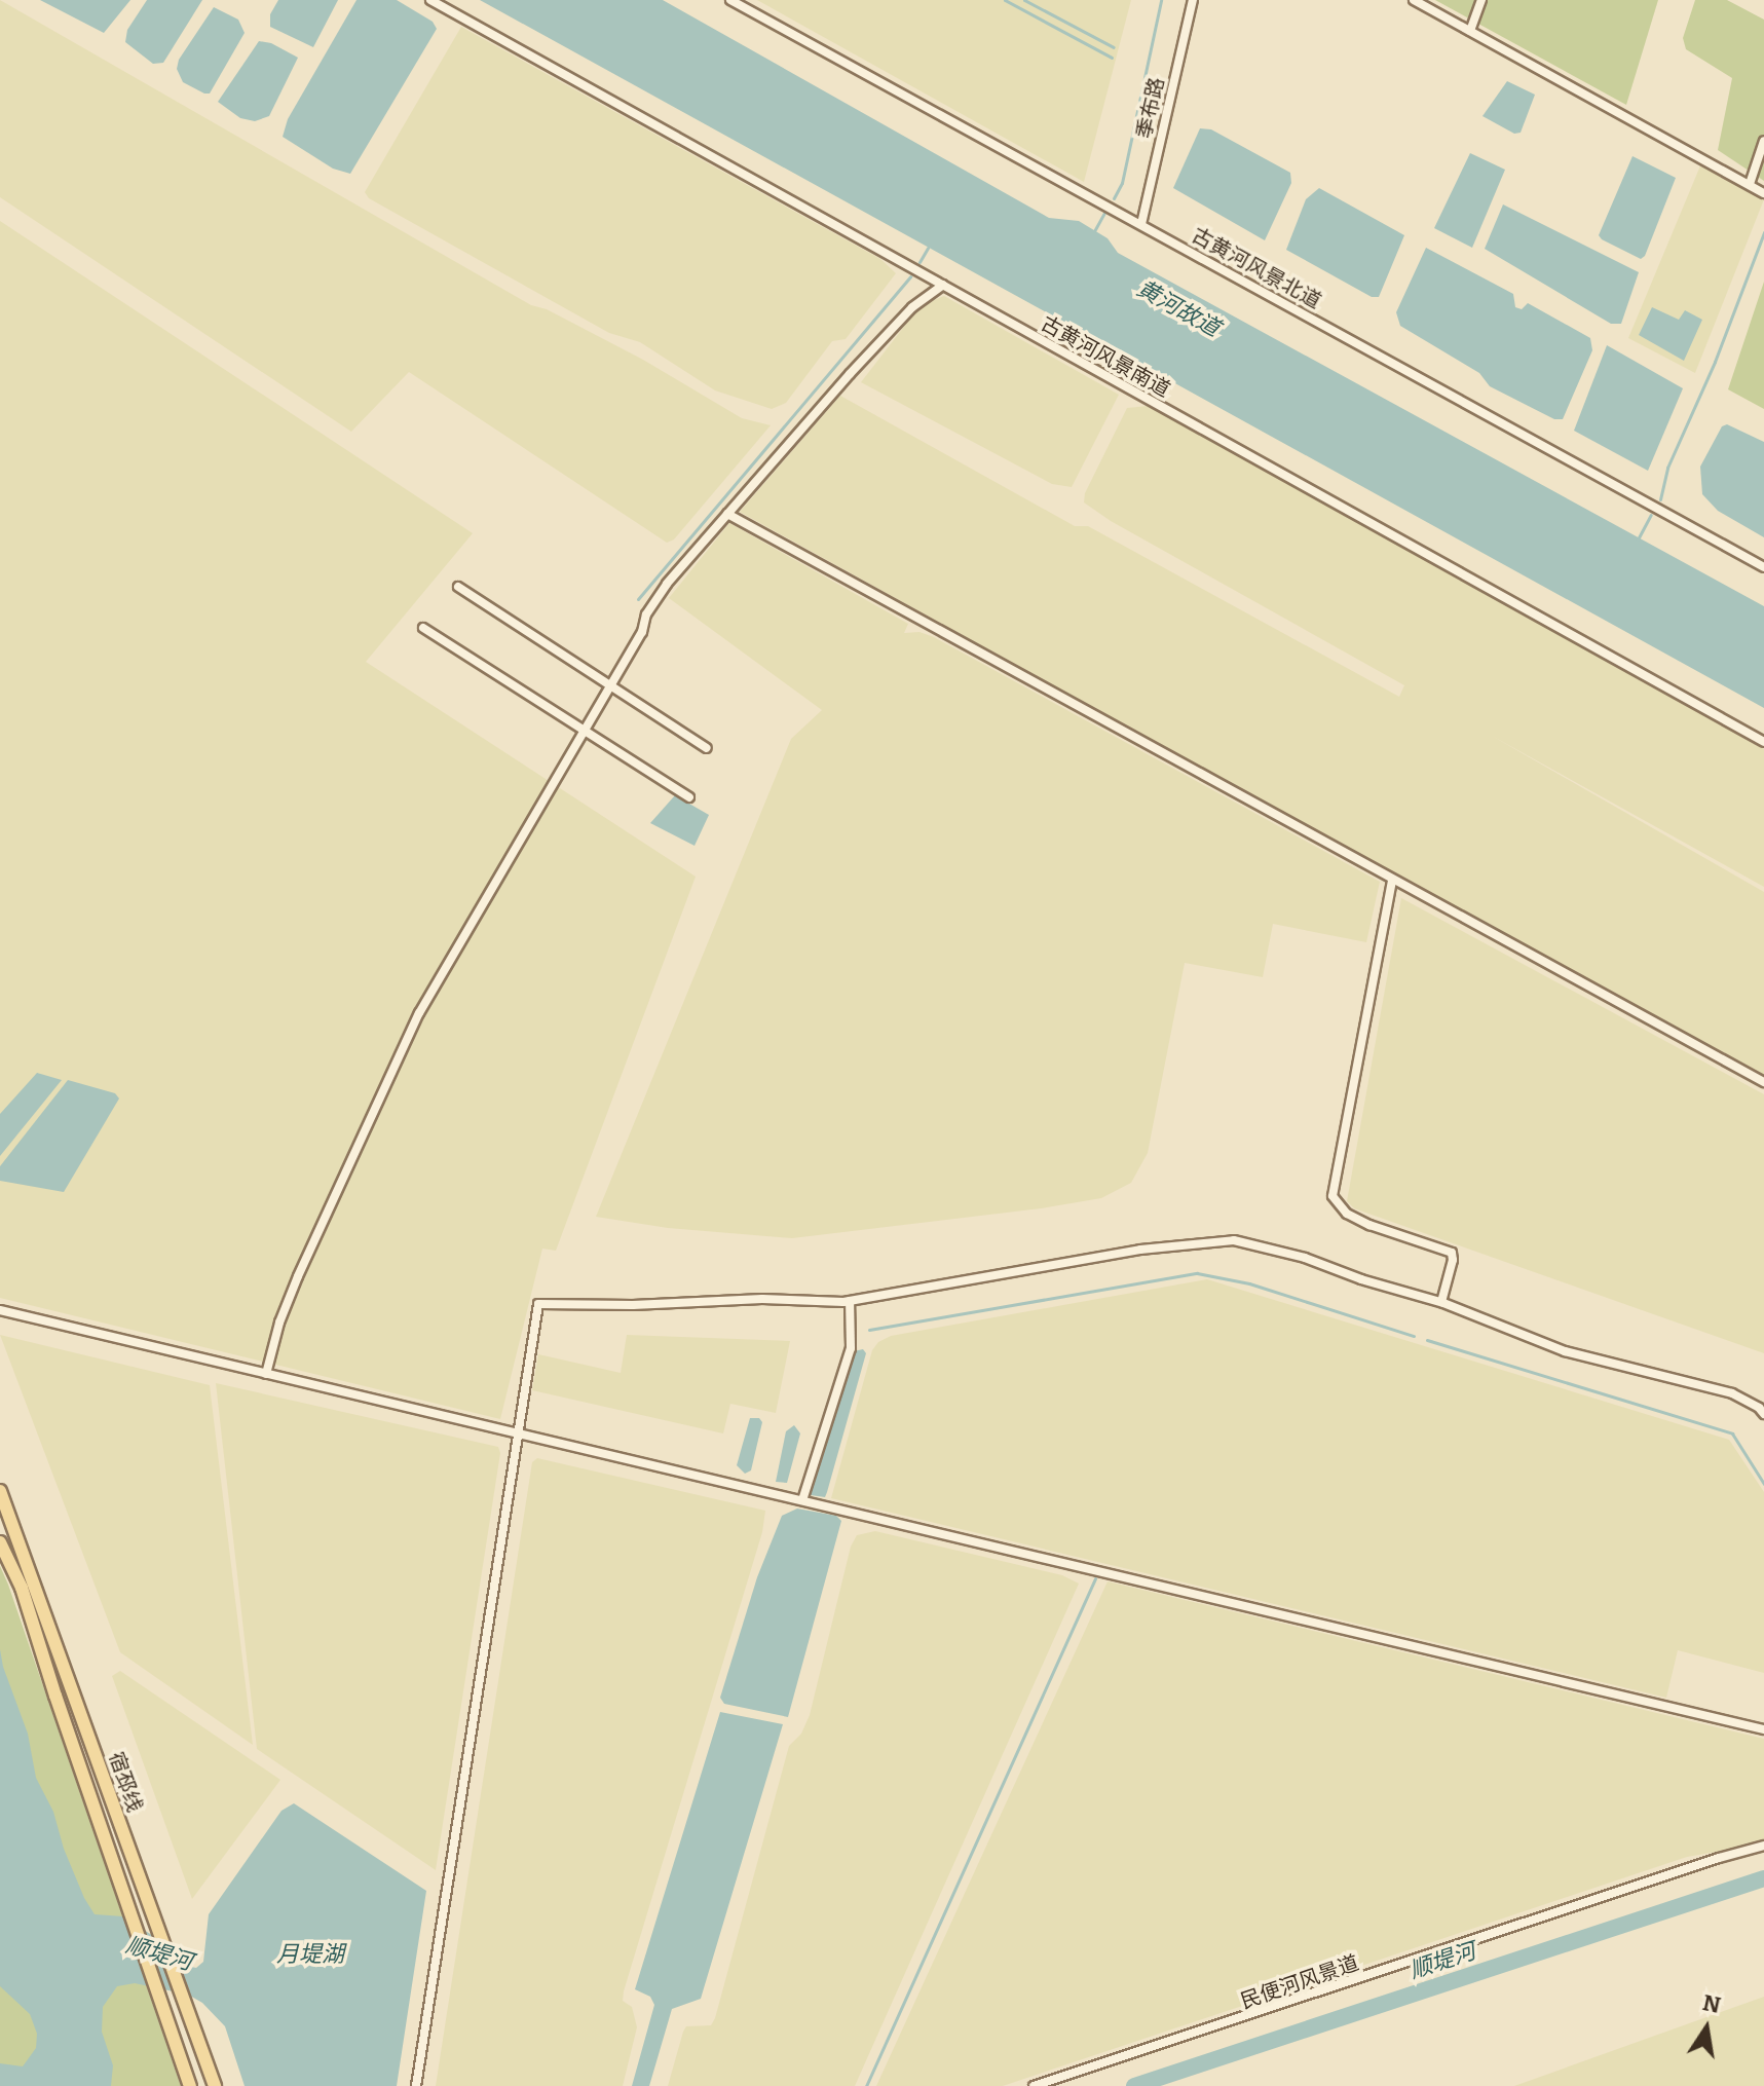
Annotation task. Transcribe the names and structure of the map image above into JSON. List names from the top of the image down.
{
  "streets": {
    "main road": ["宿邳线"],
    "street": [
      "季布路",
      "古黄河风景北道",
      "古黄河风景南道",
      "民便河风景道"
    ]
  },
  "crossings": [
    ["季布路", "古黄河风景北道"]
  ],
  "water": ["黄河故道", "顺堤河", "月堤湖"],
  "north": "top"
}
